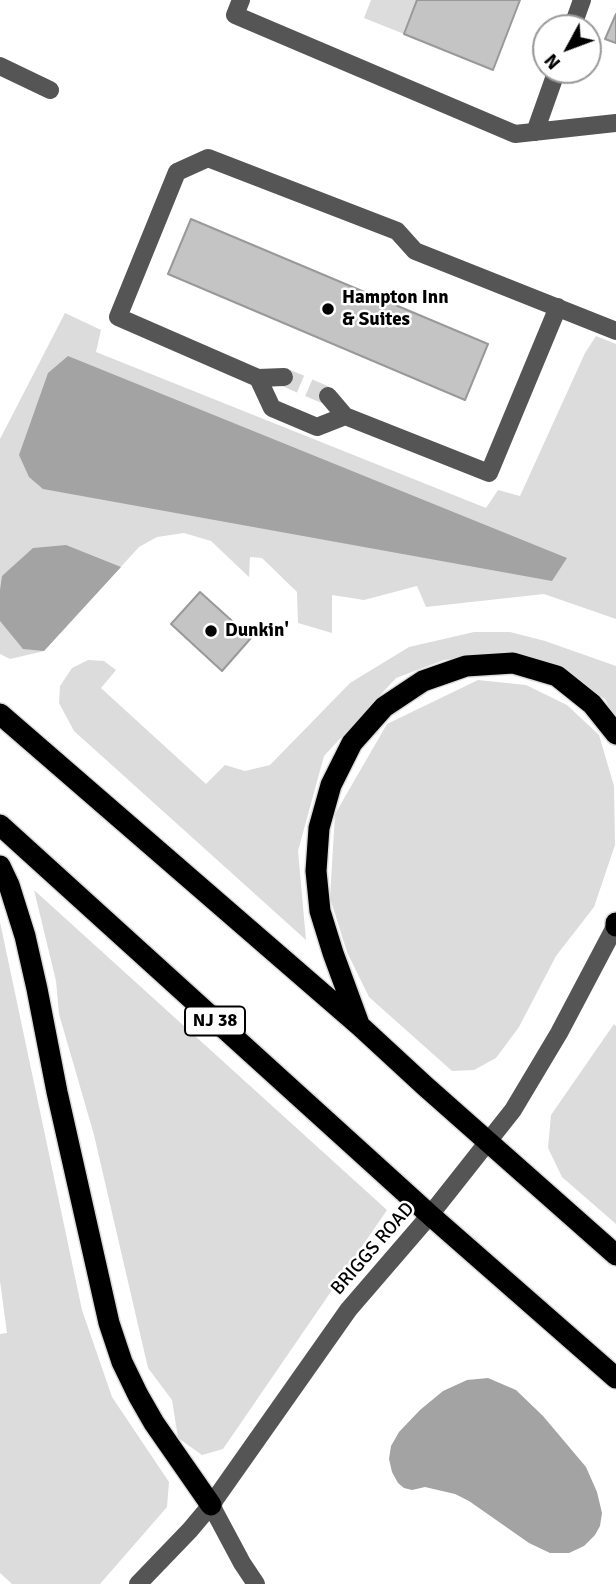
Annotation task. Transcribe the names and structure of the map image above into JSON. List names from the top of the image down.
{
  "streets": {
    "highway": ["NJ 38"],
    "street": ["BRIGGS ROAD"]
  },
  "crossings": [
    ["NJ 38", "BRIGGS ROAD"]
  ],
  "places": ["Hampton Inn & Suites", "Dunkin'"],
  "north": "bottom left"
}
